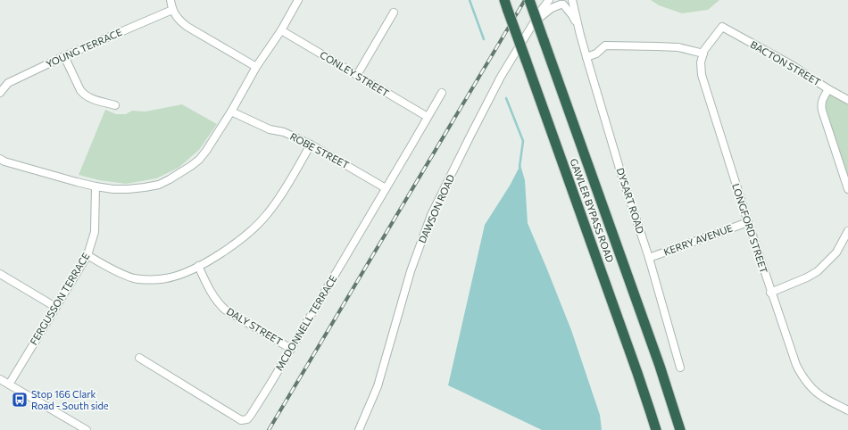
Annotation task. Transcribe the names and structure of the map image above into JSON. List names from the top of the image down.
{
  "streets": {
    "highway": ["GAWLER BYPASS ROAD"],
    "street": [
      "YOUNG TERRACE",
      "BACTON STREET",
      "CONLEY STREET",
      "ROBE STREET",
      "DYSART ROAD",
      "DAWSON ROAD",
      "LONGFORD STREET",
      "KERRY AVENUE",
      "FERGUSSON TERRACE",
      "MCDONNELL TERRACE",
      "DALY STREET"
    ]
  },
  "crossings": [
    ["BACTON STREET", "LONGFORD STREET"],
    ["CONLEY STREET", "MCDONNELL TERRACE"],
    ["ROBE STREET", "MCDONNELL TERRACE"],
    ["DYSART ROAD", "DAWSON ROAD"],
    ["DYSART ROAD", "KERRY AVENUE"],
    ["LONGFORD STREET", "KERRY AVENUE"],
    ["MCDONNELL TERRACE", "DALY STREET"]
  ],
  "places": {
    "bus stop": ["Stop 166 Clark Road - South side"]
  }
}
